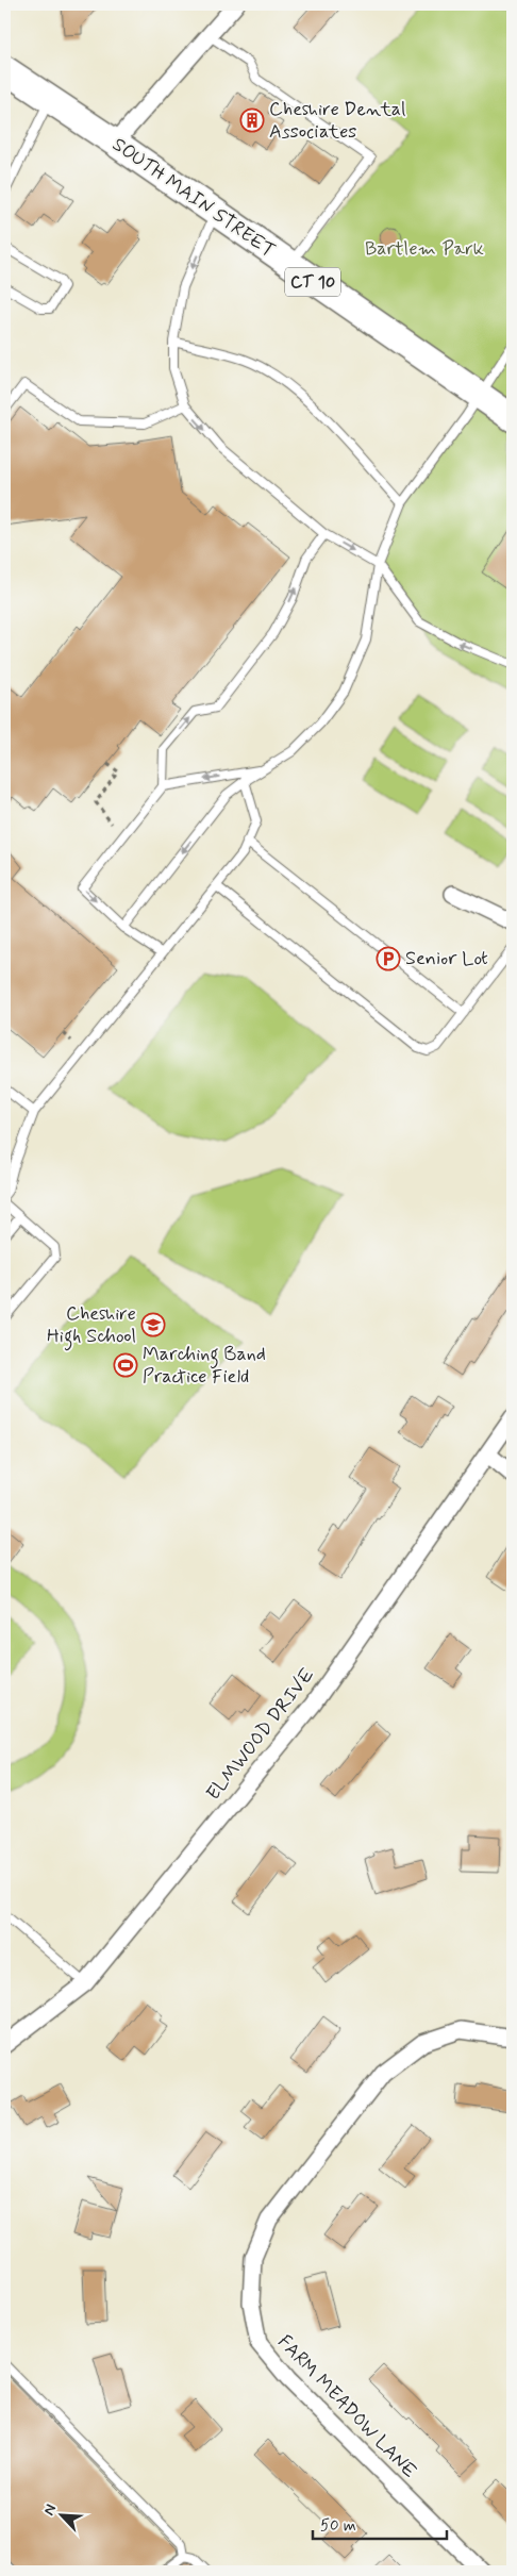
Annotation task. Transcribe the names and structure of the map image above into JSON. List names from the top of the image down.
{
  "streets": {
    "highway": ["SOUTH MAIN STREET", "CT 10"],
    "street": ["ELMWOOD DRIVE", "FARM MEADOW LANE"]
  },
  "parks": ["Bartlem Park"],
  "places": {
    "building": ["Cheshire Dental Associates"],
    "parking": ["Senior Lot"],
    "school or university": ["Cheshire High School"],
    "sports": ["Marching Band Practice Field"]
  },
  "scale_bar": "50 m",
  "north": "top left"
}
